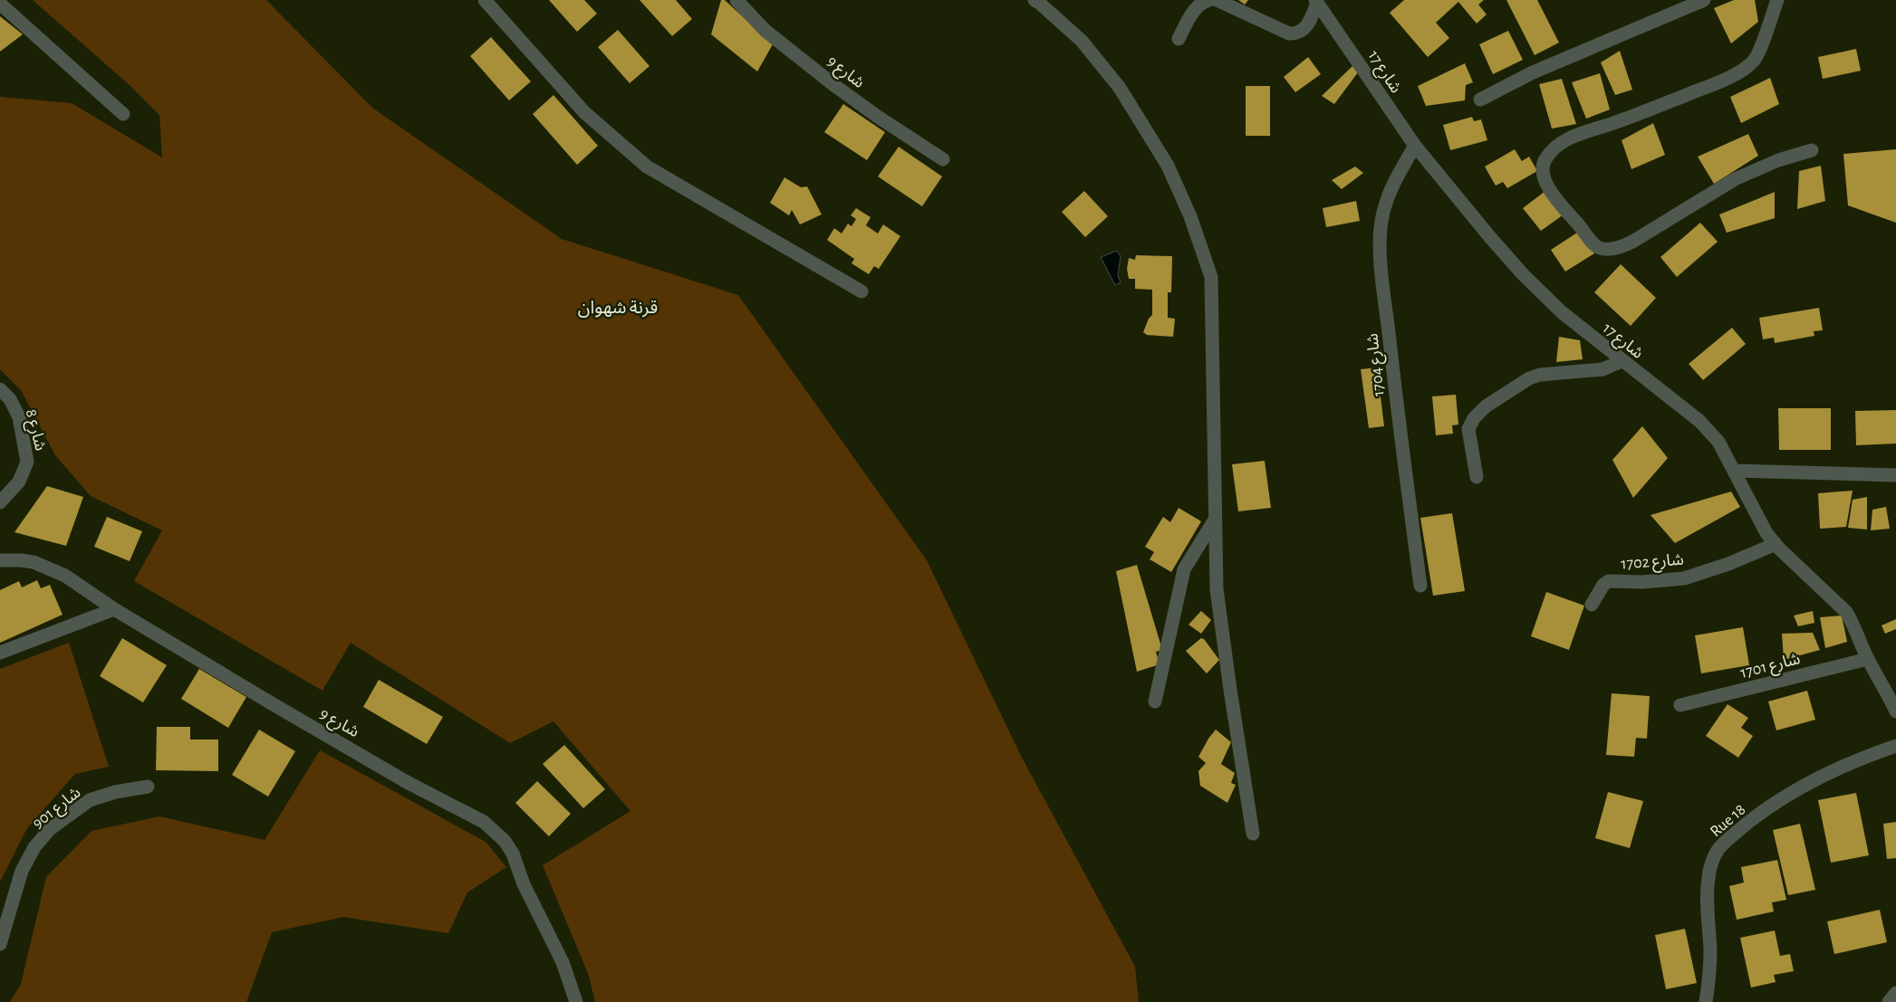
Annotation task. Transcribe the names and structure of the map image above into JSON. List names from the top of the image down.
{
  "streets": {
    "street": [
      "شارع 9",
      "شارع 17",
      "شارع 1704",
      "شارع 8",
      "شارع 1702",
      "شارع 1701",
      "شارع 901",
      "Rue 18"
    ]
  },
  "crossings": [
    ["شارع 17", "شارع 1704"],
    ["شارع 17", "شارع 1702"],
    ["شارع 17", "شارع 1701"]
  ],
  "districts": ["قرنة شهوان"]
}
